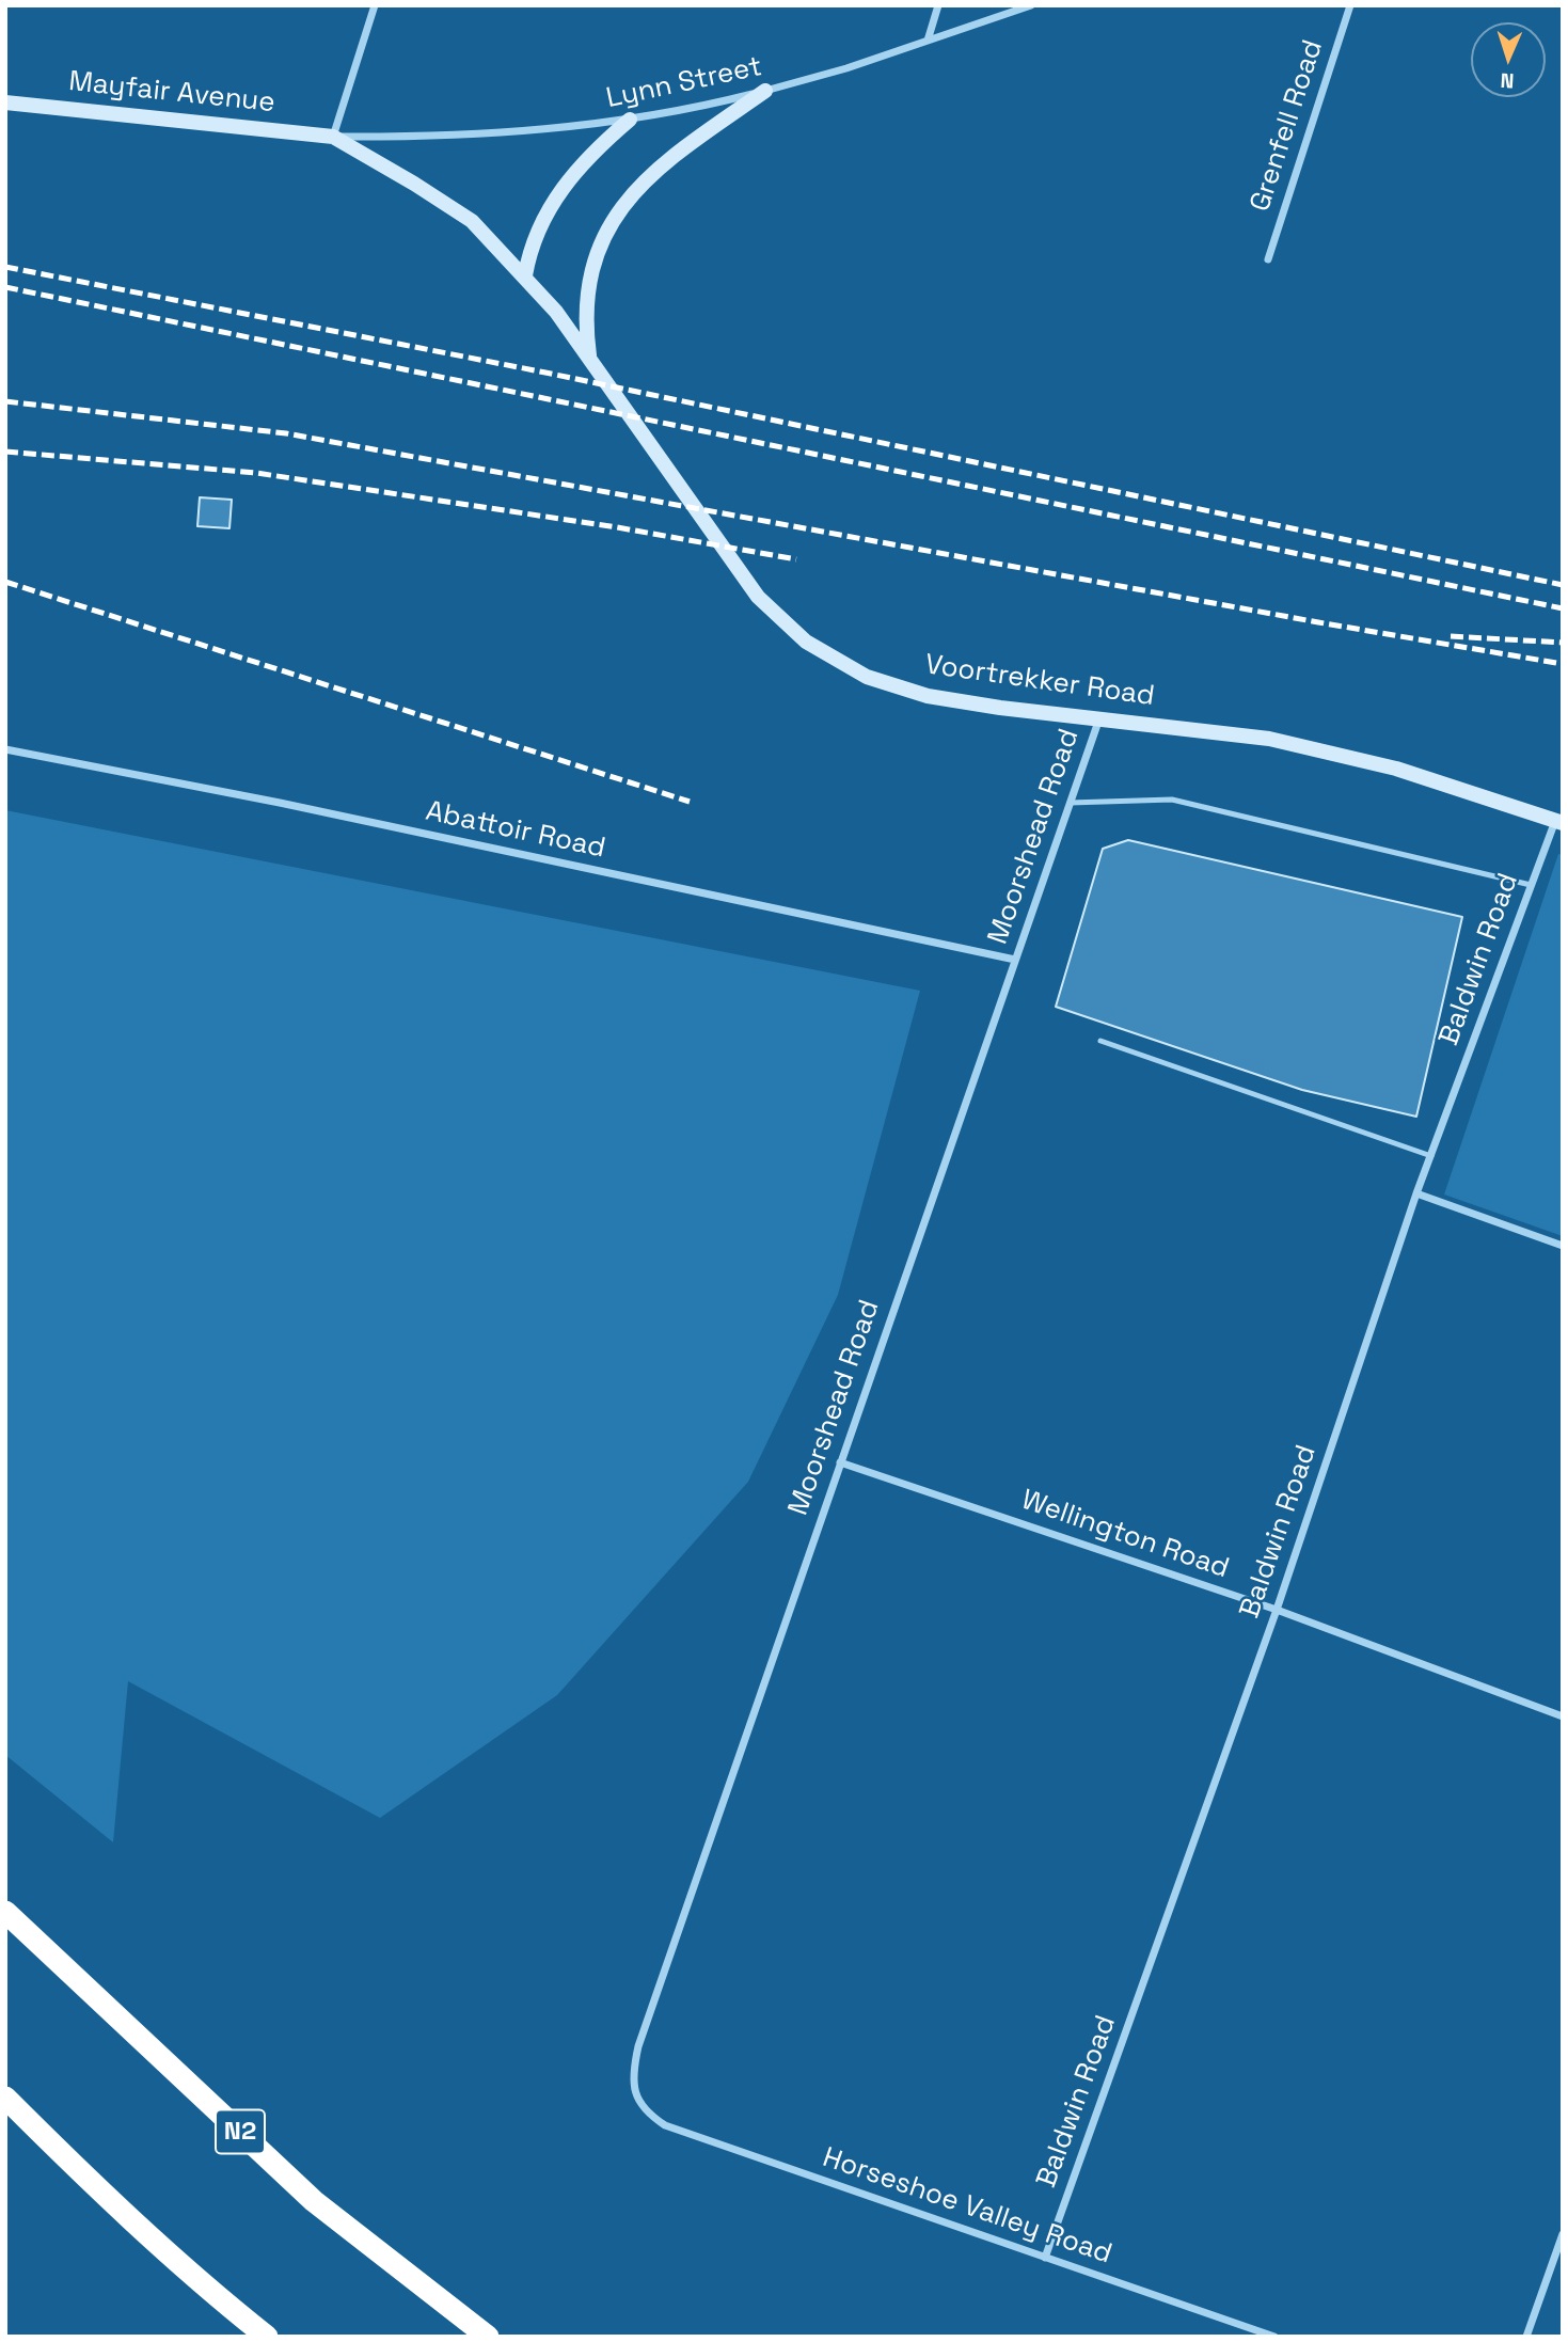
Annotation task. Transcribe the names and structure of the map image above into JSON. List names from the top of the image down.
{
  "streets": {
    "highway": ["N2"],
    "main road": ["Mayfair Avenue", "Voortrekker Road"],
    "street": [
      "Lynn Street",
      "Grenfell Road",
      "Abattoir Road",
      "Moorshead Road",
      "Baldwin Road",
      "Wellington Road",
      "Horseshoe Valley Road"
    ]
  },
  "crossings": [
    ["Lynn Street", "Mayfair Avenue"],
    ["Lynn Street", "Voortrekker Road"],
    ["Mayfair Avenue", "Voortrekker Road"],
    ["Voortrekker Road", "Moorshead Road"],
    ["Voortrekker Road", "Baldwin Road"],
    ["Abattoir Road", "Moorshead Road"],
    ["Moorshead Road", "Wellington Road"],
    ["Moorshead Road", "Horseshoe Valley Road"],
    ["Baldwin Road", "Wellington Road"],
    ["Baldwin Road", "Horseshoe Valley Road"]
  ],
  "north": "bottom"
}
